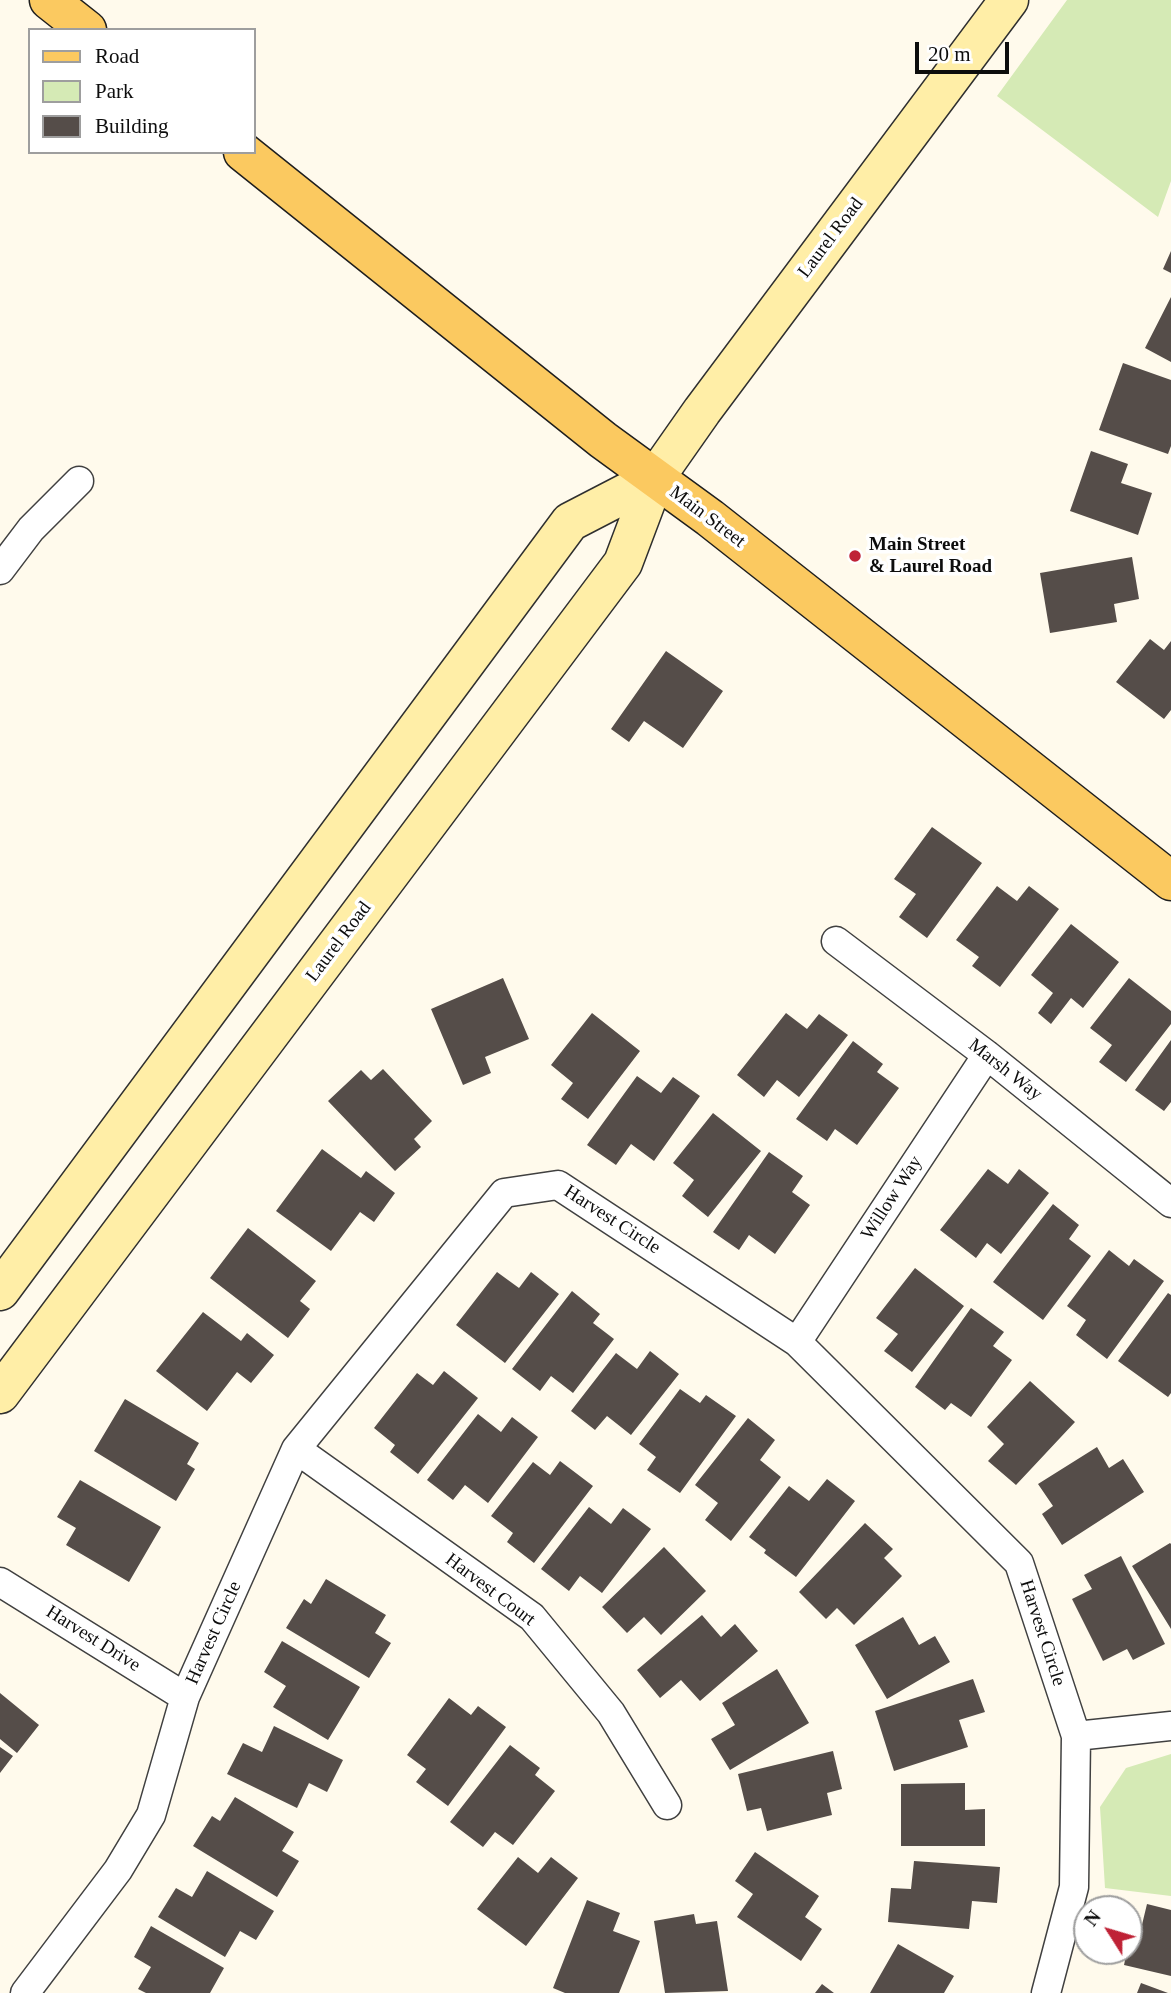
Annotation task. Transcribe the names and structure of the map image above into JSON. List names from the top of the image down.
{
  "streets": {
    "main road": ["Laurel Road", "Main Street"],
    "street": [
      "Marsh Way",
      "Willow Way",
      "Harvest Circle",
      "Harvest Court",
      "Harvest Drive"
    ]
  },
  "crossings": [
    ["Laurel Road", "Main Street"],
    ["Marsh Way", "Willow Way"],
    ["Willow Way", "Harvest Circle"],
    ["Harvest Circle", "Harvest Court"],
    ["Harvest Circle", "Harvest Drive"]
  ],
  "places": ["Main Street & Laurel Road"],
  "legend": ["Road", "Park", "Building"],
  "scale_bar": "20 m",
  "north": "top left"
}
